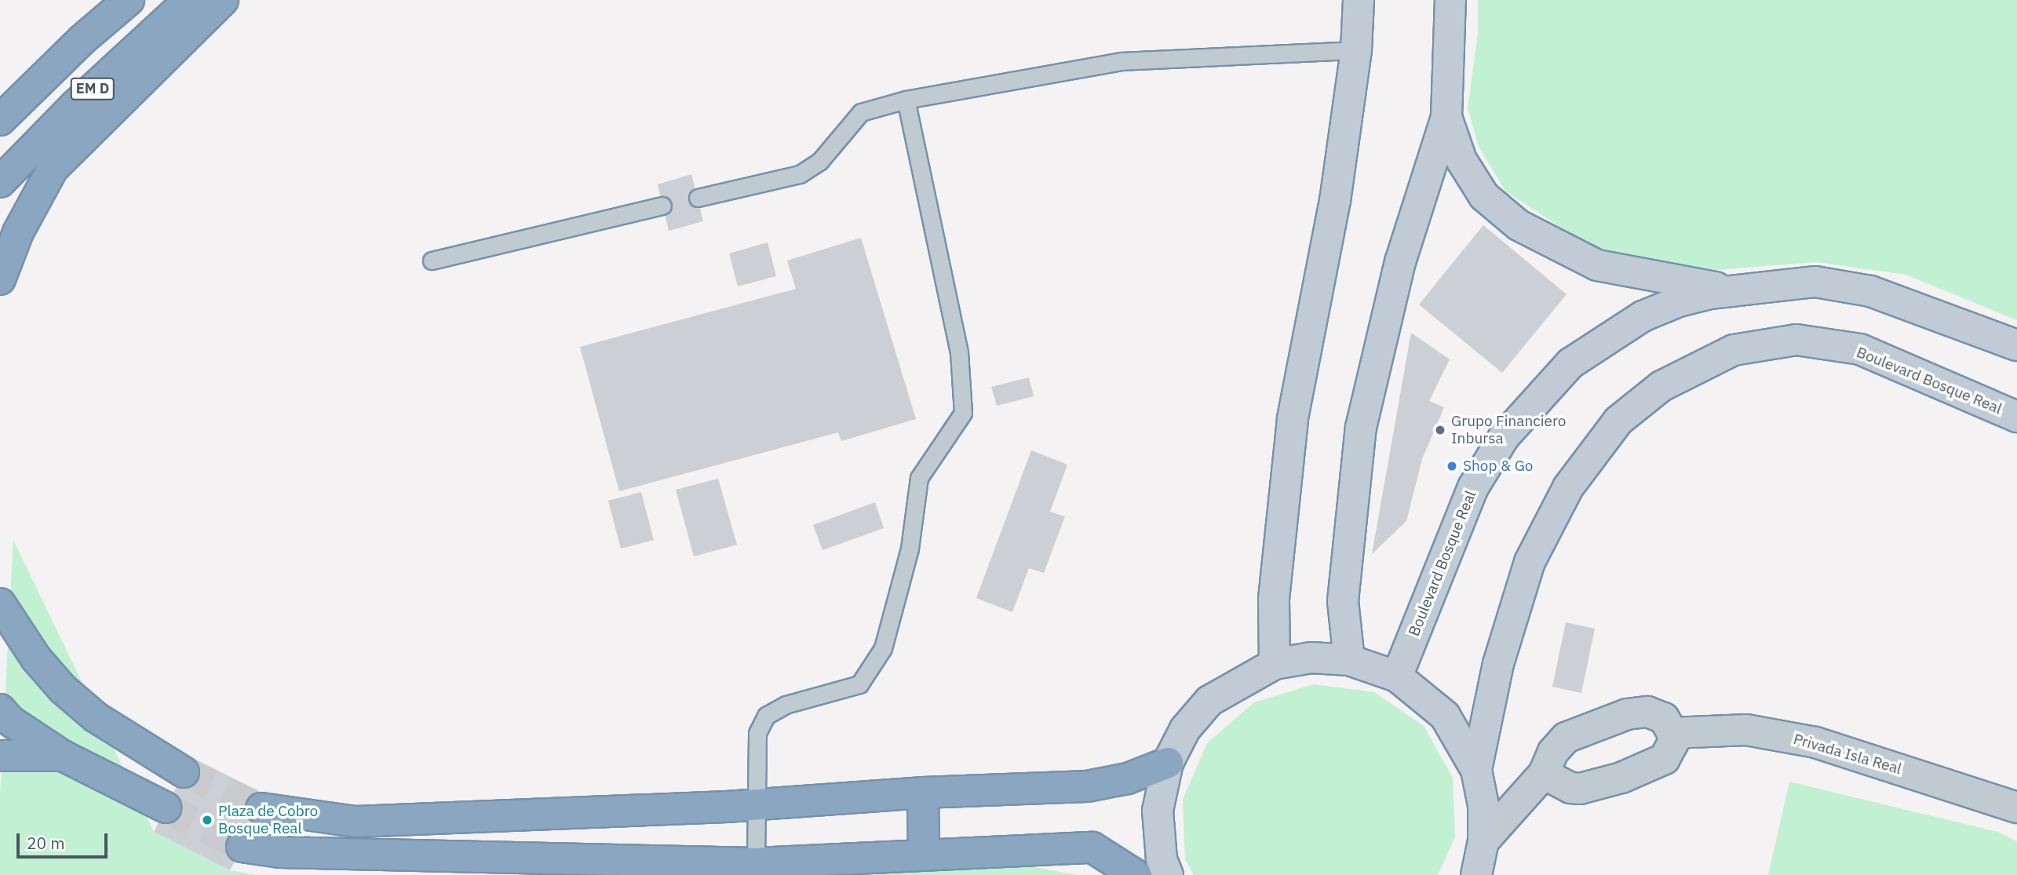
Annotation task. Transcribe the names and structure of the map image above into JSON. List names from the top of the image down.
{
  "streets": {
    "highway": ["EM D"],
    "main road": ["Boulevard Bosque Real"],
    "street": ["Privada Isla Real"]
  },
  "places": ["Grupo Financiero Inbursa", "Shop & Go", "Plaza de Cobro Bosque Real"],
  "scale_bar": "20 m"
}
